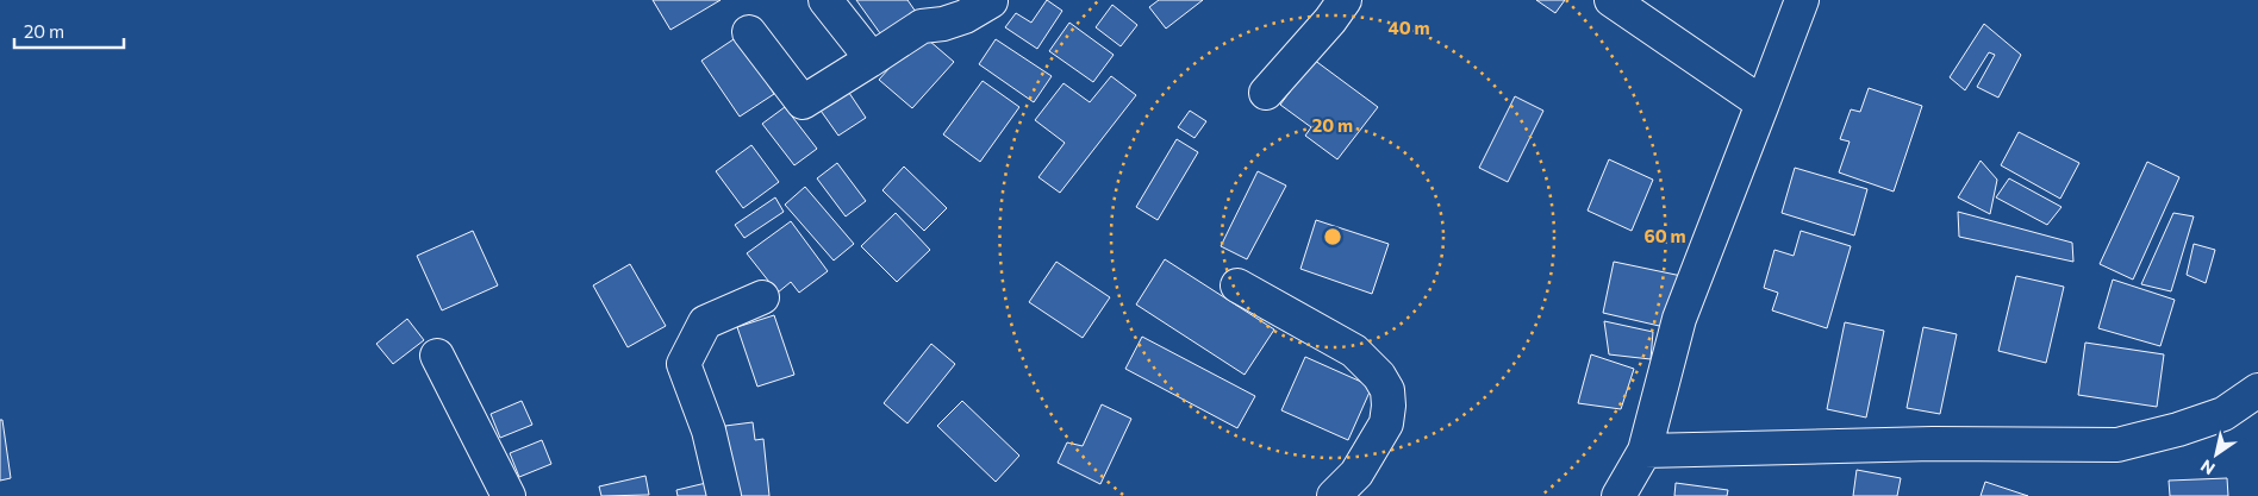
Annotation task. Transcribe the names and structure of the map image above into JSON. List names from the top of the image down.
{
  "scale_bar": "20 m",
  "north": "bottom left",
  "rings": ["40 m", "20 m", "60 m"]
}
